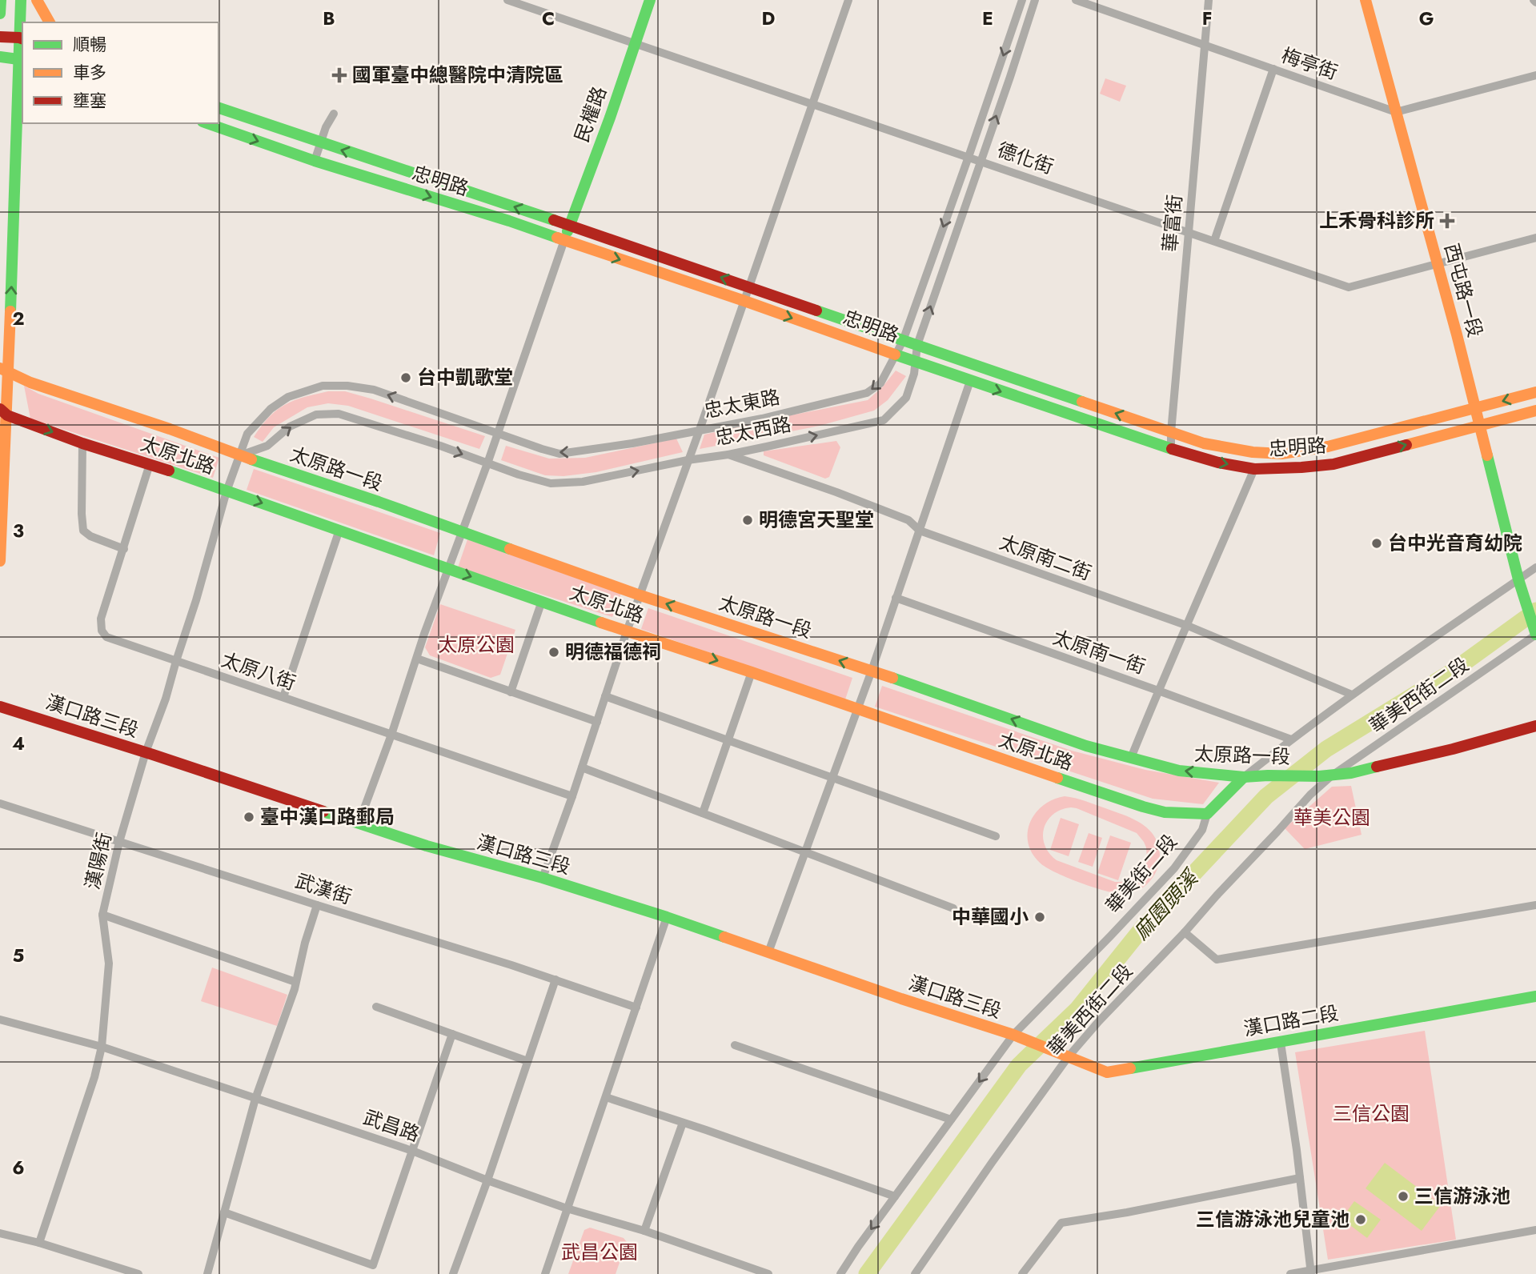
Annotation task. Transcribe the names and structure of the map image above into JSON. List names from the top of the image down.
{
  "streets": {
    "street": [
      "梅亭街",
      "民權路",
      "德化街",
      "忠明路",
      "華富街",
      "西屯路一段",
      "忠太東路",
      "忠太西路",
      "太原北路",
      "太原路一段",
      "太原南二街",
      "太原南一街",
      "太原八街",
      "華美西街二段",
      "漢口路三段",
      "漢陽街",
      "華美街二段",
      "武漢街",
      "漢口路二段",
      "武昌路"
    ]
  },
  "crossings": [
    ["梅亭街", "華富街"],
    ["梅亭街", "西屯路一段"],
    ["民權路", "德化街"],
    ["民權路", "忠明路"],
    ["德化街", "華富街"],
    ["德化街", "西屯路一段"],
    ["德化街", "忠太東路"],
    ["德化街", "忠太西路"],
    ["忠明路", "華富街"],
    ["忠明路", "西屯路一段"],
    ["忠明路", "忠太東路"],
    ["忠明路", "忠太西路"],
    ["西屯路一段", "華美西街二段"],
    ["西屯路一段", "華美街二段"],
    ["忠太東路", "忠太西路"],
    ["忠太東路", "太原路一段"],
    ["忠太西路", "太原路一段"],
    ["忠太西路", "太原南二街"],
    ["太原北路", "太原八街"],
    ["太原北路", "漢陽街"],
    ["太原北路", "華美街二段"],
    ["太原路一段", "華美西街二段"],
    ["太原路一段", "華美街二段"],
    ["太原南二街", "華美街二段"],
    ["太原南一街", "華美街二段"],
    ["太原八街", "漢陽街"],
    ["華美西街二段", "漢口路二段"],
    ["漢口路三段", "漢陽街"],
    ["漢口路三段", "華美街二段"],
    ["漢口路三段", "漢口路二段"],
    ["漢陽街", "武漢街"],
    ["漢陽街", "武昌路"]
  ],
  "one_way": ["忠太東路", "忠太西路", "太原路一段"],
  "water": ["麻園頭溪"],
  "parks": [
    "太原公園",
    "華美公園",
    "三信公園",
    "武昌公園"
  ],
  "places": {
    "health": ["國軍臺中總醫院中清院區", "上禾骨科診所"],
    "other": [
      "台中凱歌堂",
      "明德宮天聖堂",
      "台中光音育幼院",
      "明德福德祠",
      "臺中漢口路郵局",
      "中華國小",
      "三信游泳池",
      "三信游泳池兒童池"
    ]
  },
  "legend": ["順暢", "車多", "壅塞"],
  "grid": {
    "columns": [
      "B",
      "C",
      "D",
      "E",
      "F",
      "G"
    ],
    "rows": [
      "2",
      "3",
      "4",
      "5",
      "6"
    ]
  }
}
